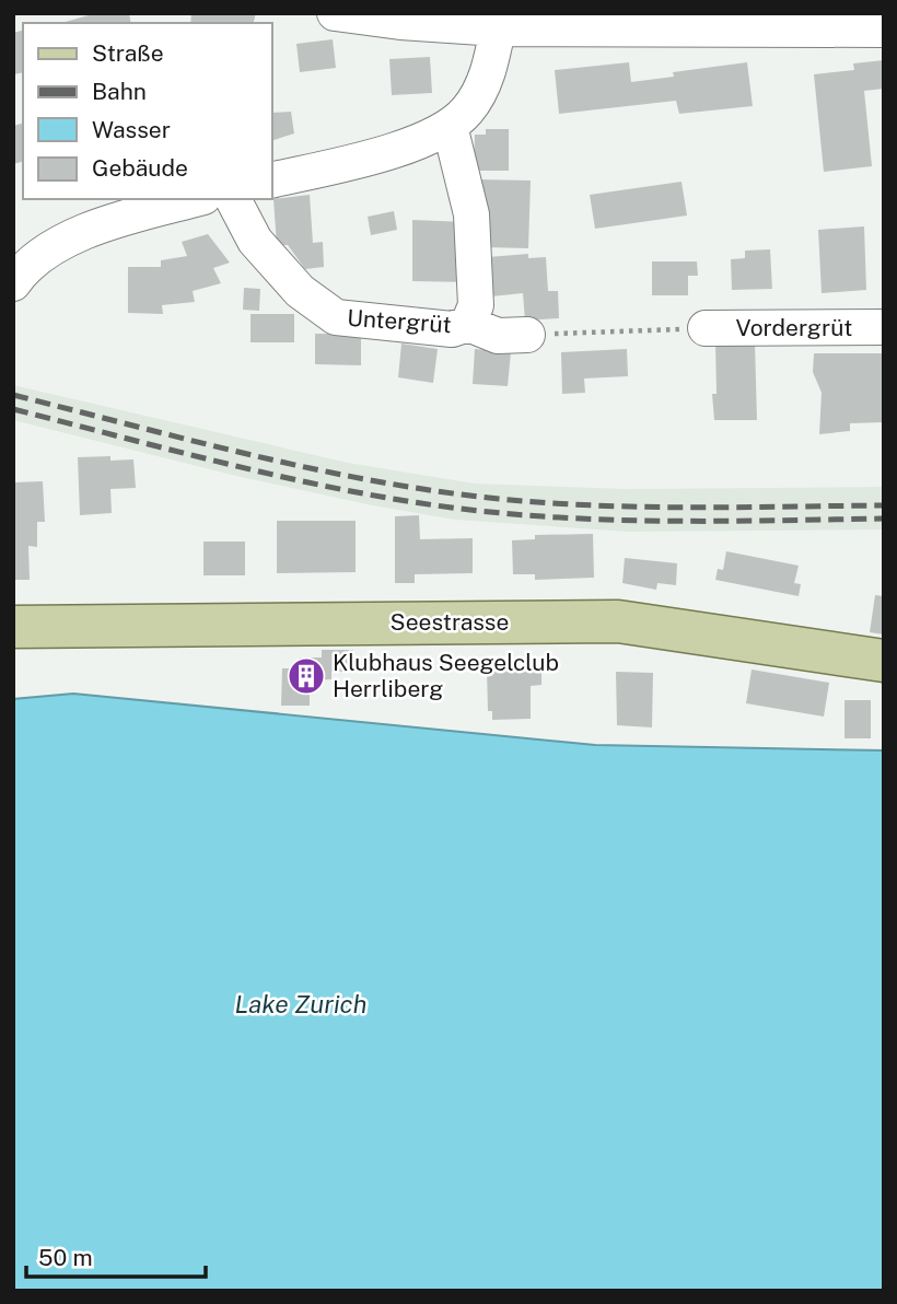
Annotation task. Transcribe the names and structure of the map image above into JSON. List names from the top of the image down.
{
  "streets": {
    "main road": ["Seestrasse"],
    "street": ["Untergrüt", "Vordergrüt"]
  },
  "water": ["Lake Zurich"],
  "places": {
    "building": ["Klubhaus Seegelclub Herrliberg"]
  },
  "legend": [
    "Straße",
    "Bahn",
    "Wasser",
    "Gebäude"
  ],
  "scale_bar": "50 m"
}
